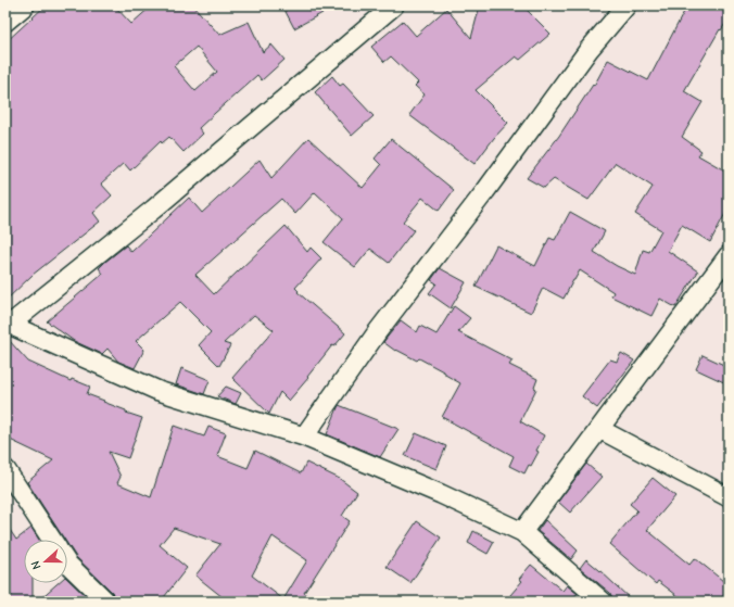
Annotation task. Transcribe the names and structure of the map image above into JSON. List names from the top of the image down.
{
  "north": "left"
}
